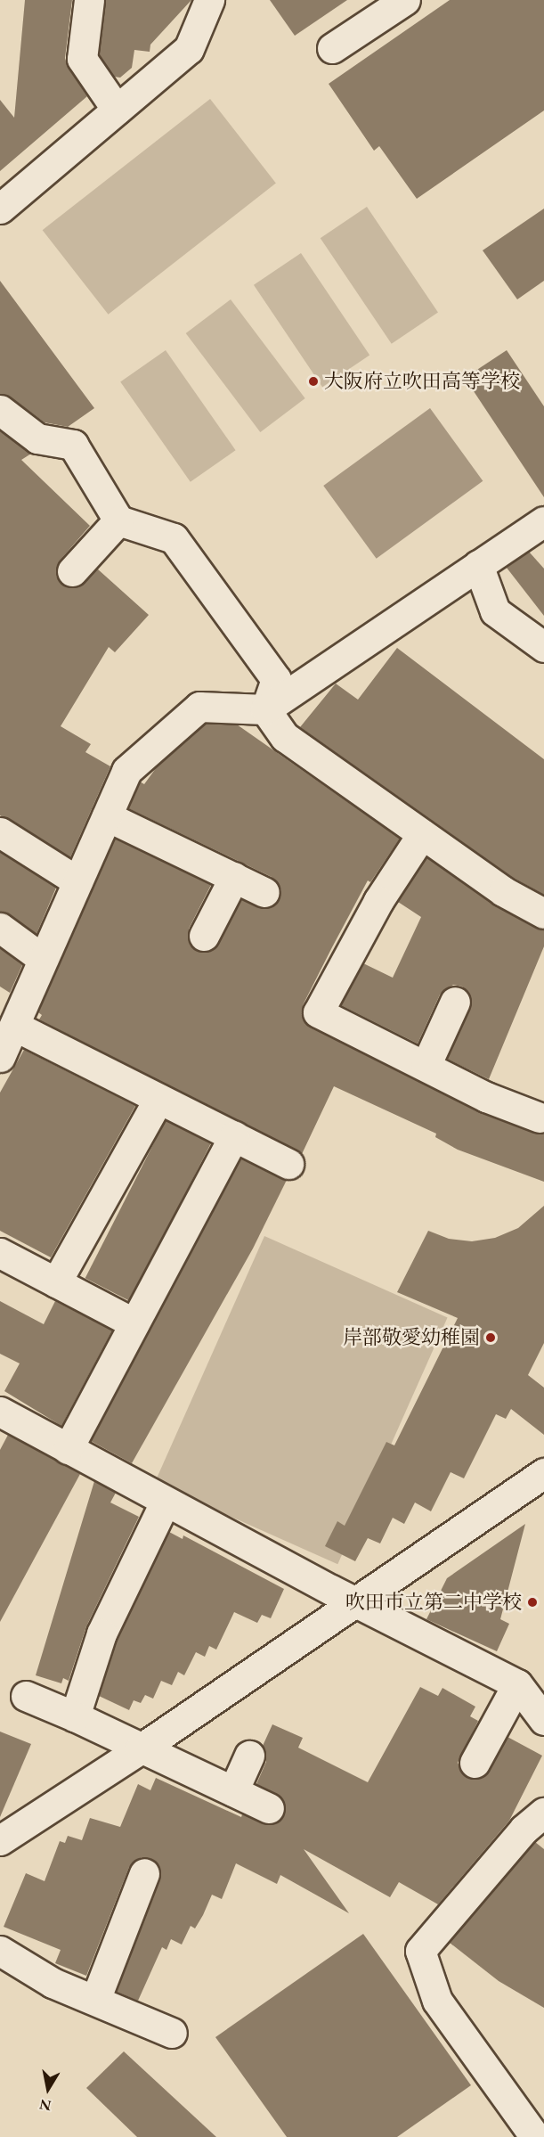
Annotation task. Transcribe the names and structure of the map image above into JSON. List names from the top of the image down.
{
  "places": ["大阪府立吹田高等学校", "岸部敬愛幼稚園", "吹田市立第二中学校"],
  "north": "bottom"
}
